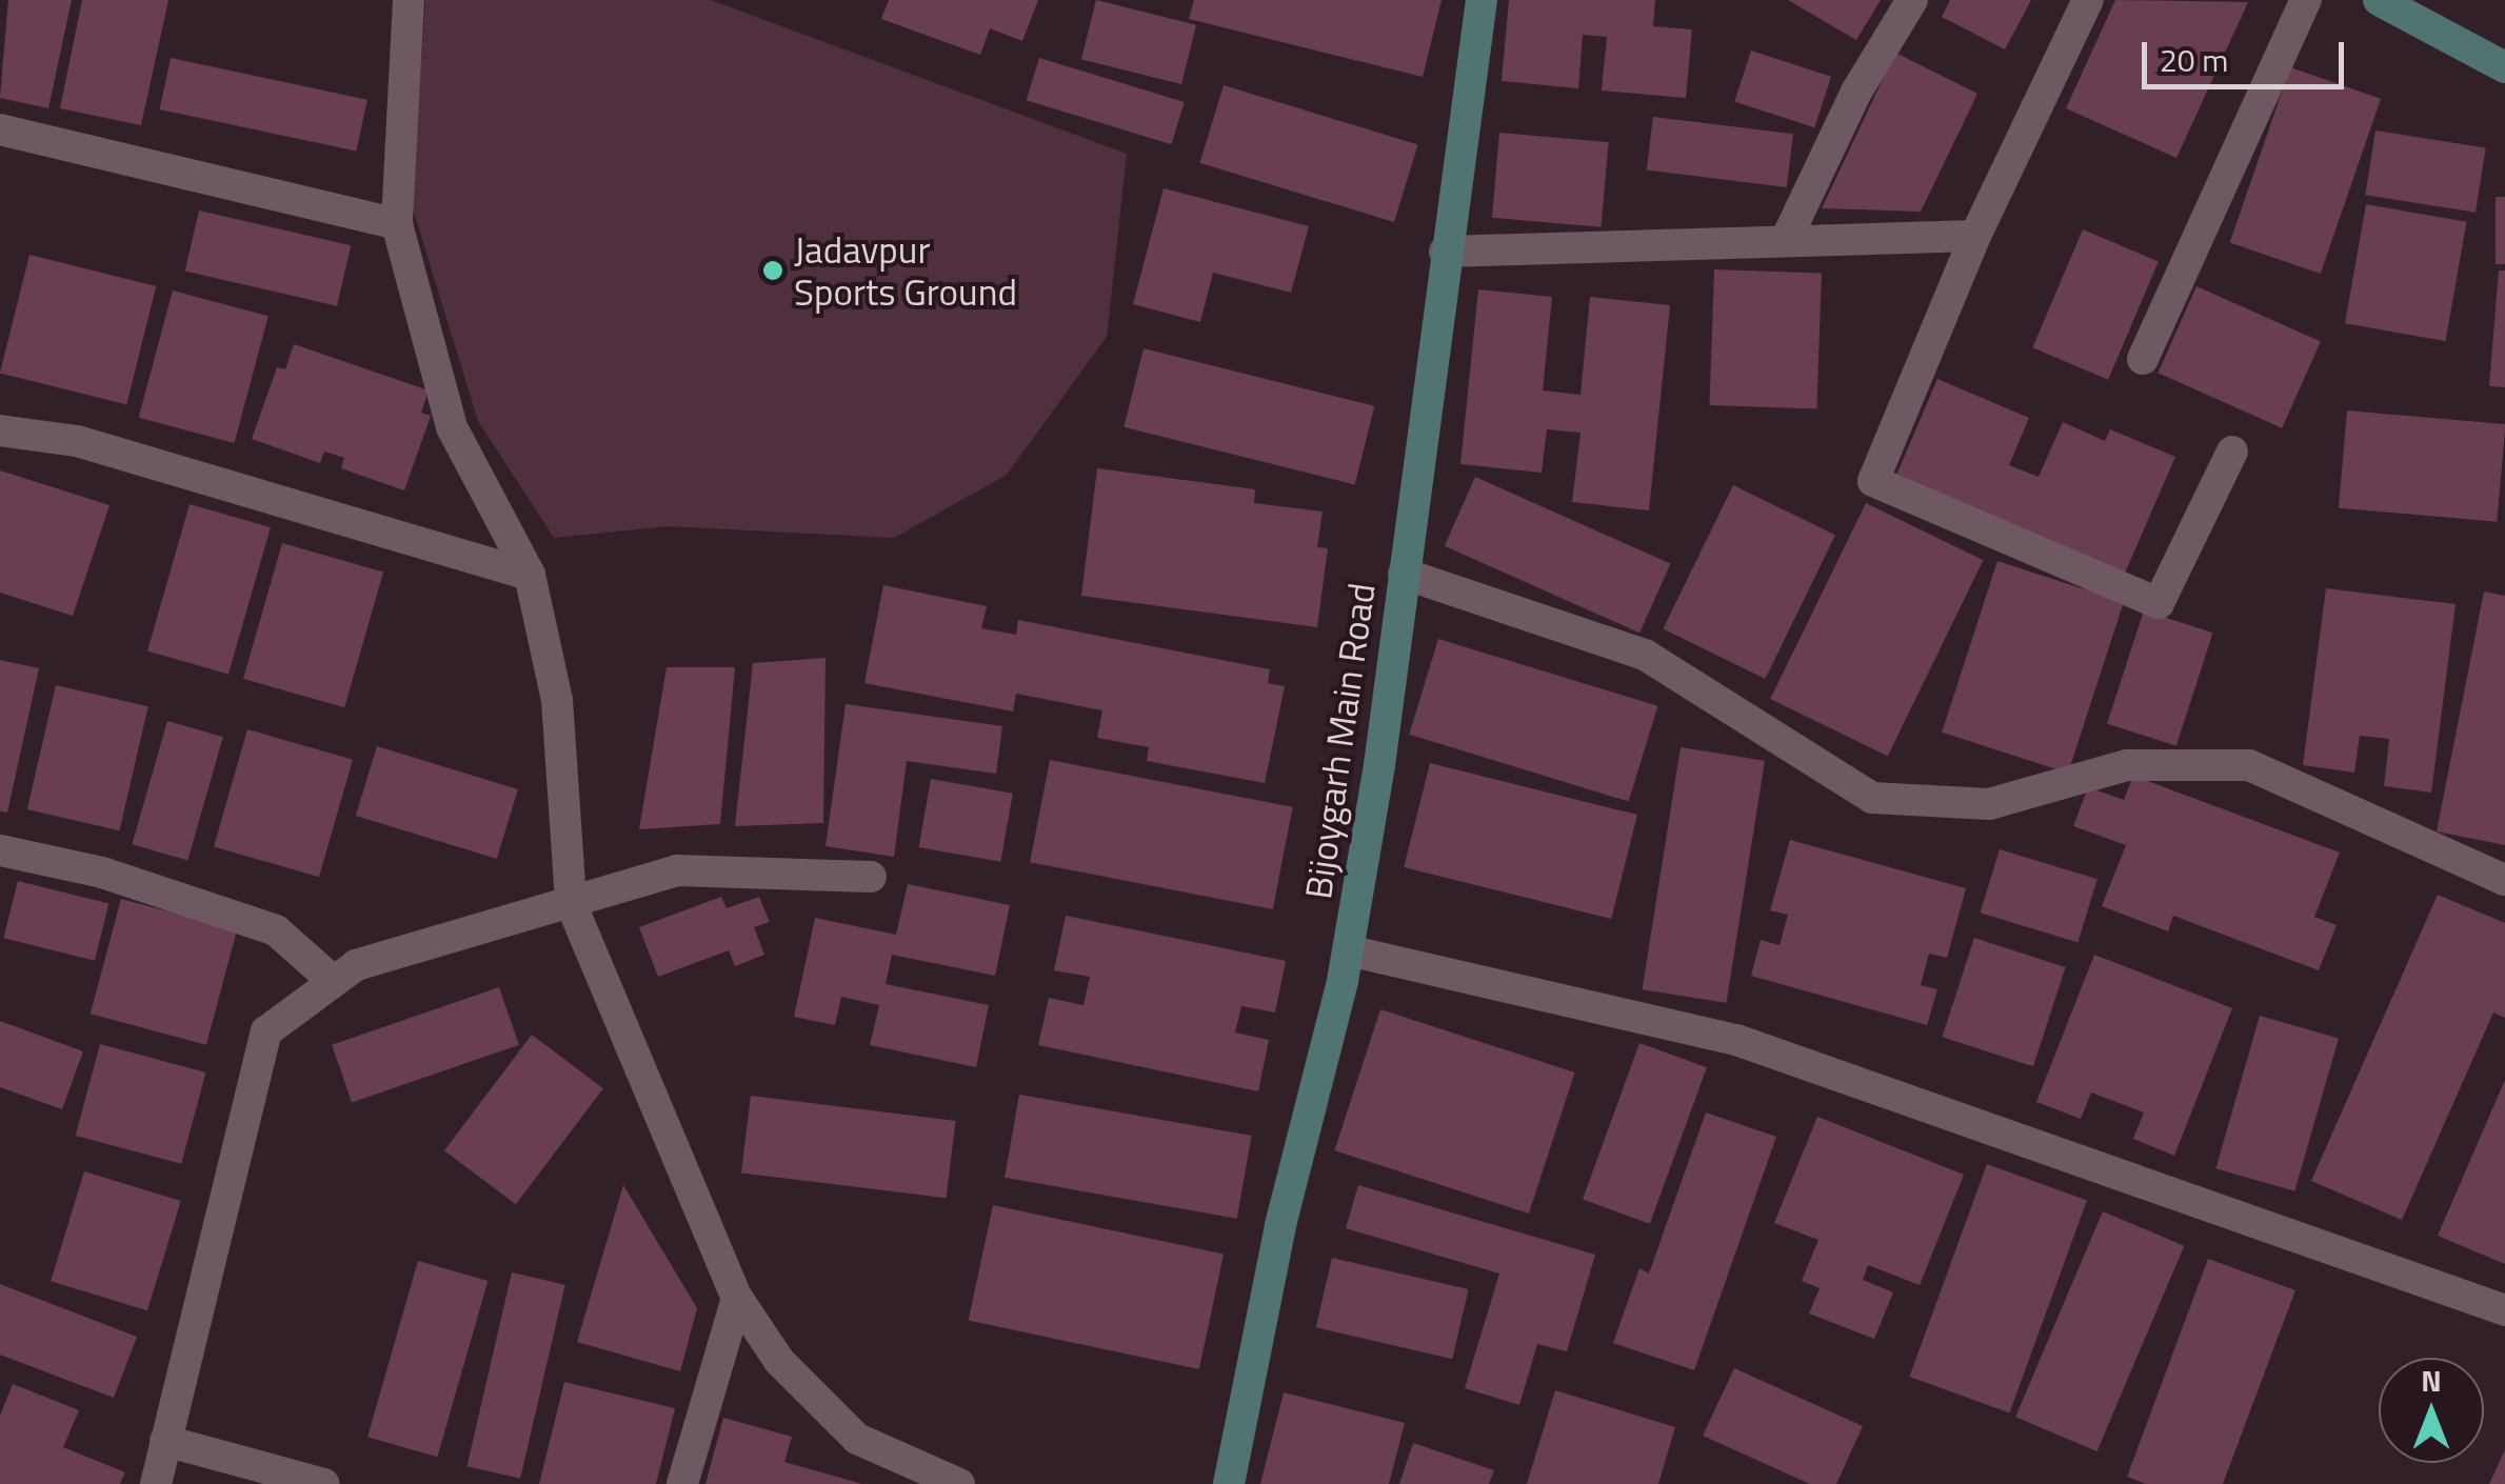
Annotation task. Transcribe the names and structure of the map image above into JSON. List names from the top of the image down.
{
  "streets": {
    "street": ["Bijoygarh Main Road"]
  },
  "places": ["Jadavpur Sports Ground"],
  "scale_bar": "20 m",
  "north": "top"
}
